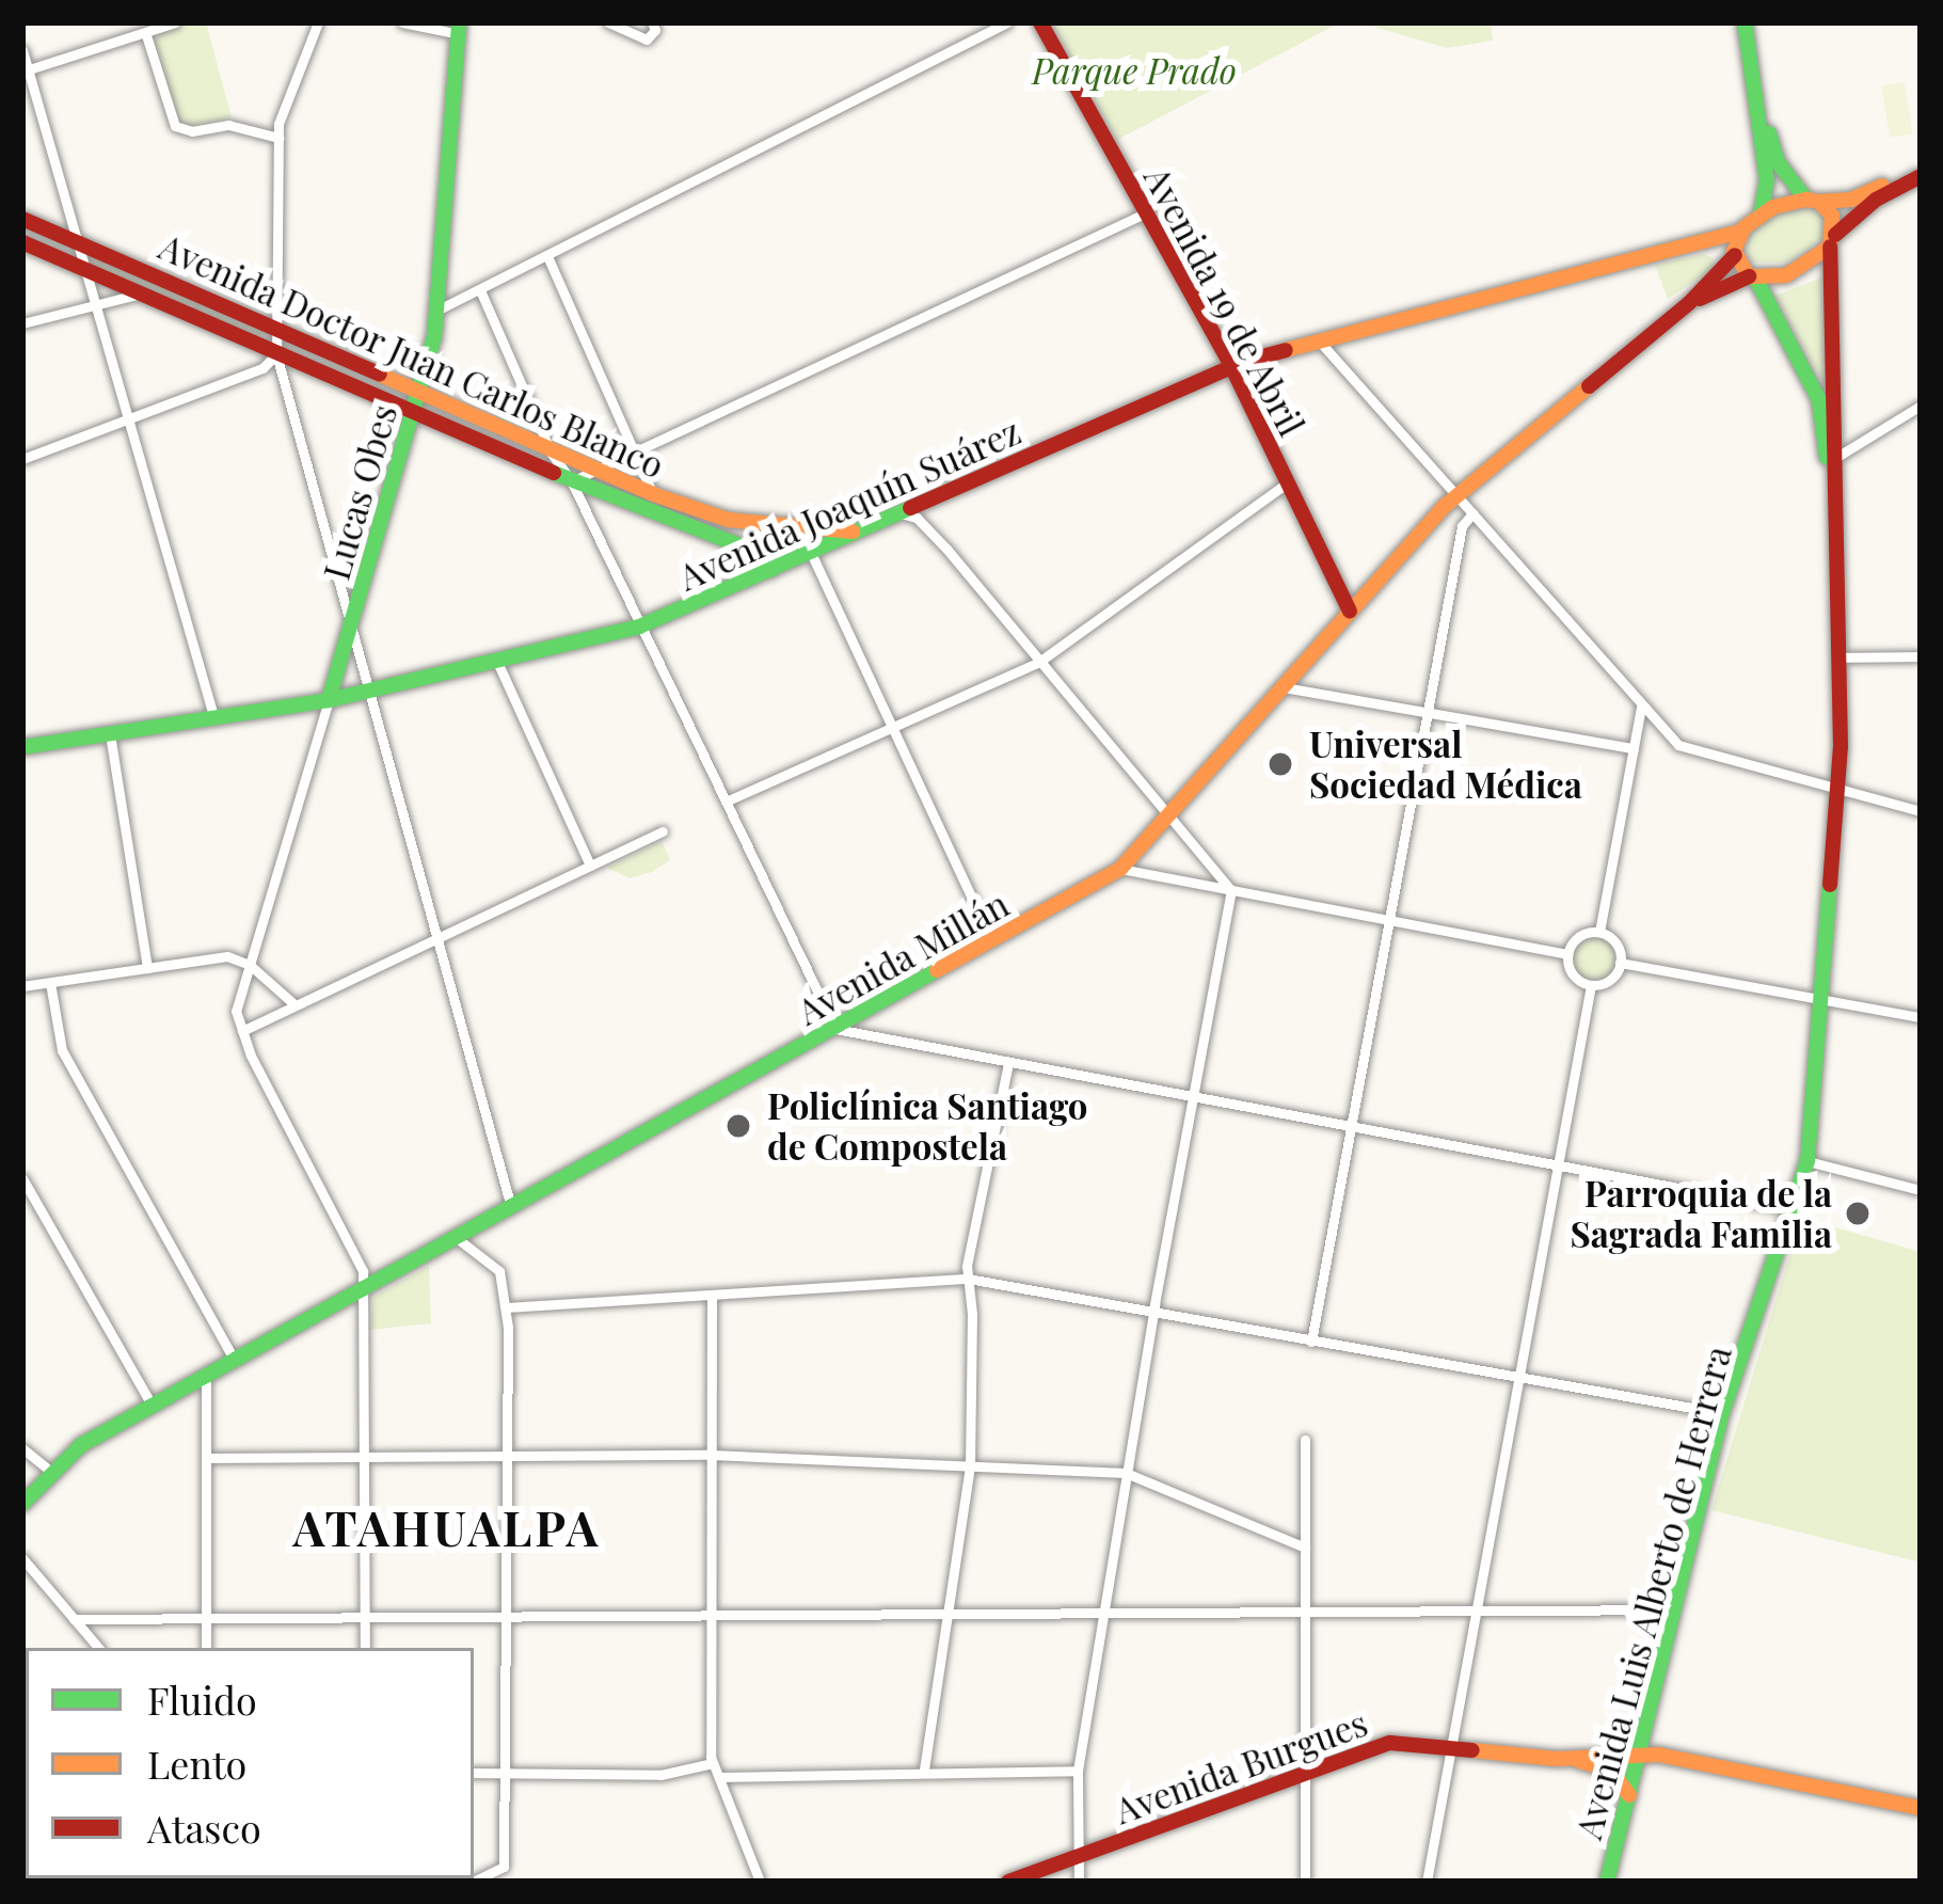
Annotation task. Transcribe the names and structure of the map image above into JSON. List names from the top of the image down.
{
  "streets": {
    "street": [
      "Avenida 19 de Abril",
      "Avenida Doctor Juan Carlos Blanco",
      "Lucas Obes",
      "Avenida Joaquín Suárez",
      "Avenida Millán",
      "Avenida Luis Alberto de Herrera",
      "Avenida Burgues"
    ]
  },
  "crossings": [
    ["Avenida 19 de Abril", "Avenida Joaquín Suárez"],
    ["Avenida 19 de Abril", "Avenida Millán"],
    ["Avenida Doctor Juan Carlos Blanco", "Lucas Obes"],
    ["Avenida Doctor Juan Carlos Blanco", "Avenida Joaquín Suárez"],
    ["Lucas Obes", "Avenida Joaquín Suárez"],
    ["Avenida Joaquín Suárez", "Avenida Millán"],
    ["Avenida Joaquín Suárez", "Avenida Luis Alberto de Herrera"],
    ["Avenida Millán", "Avenida Luis Alberto de Herrera"],
    ["Avenida Luis Alberto de Herrera", "Avenida Burgues"]
  ],
  "districts": ["ATAHUALPA"],
  "parks": ["Parque Prado"],
  "places": ["Universal Sociedad Médica", "Policlínica Santiago de Compostela", "Parroquia de la Sagrada Familia"],
  "legend": ["Fluido", "Lento", "Atasco"]
}
